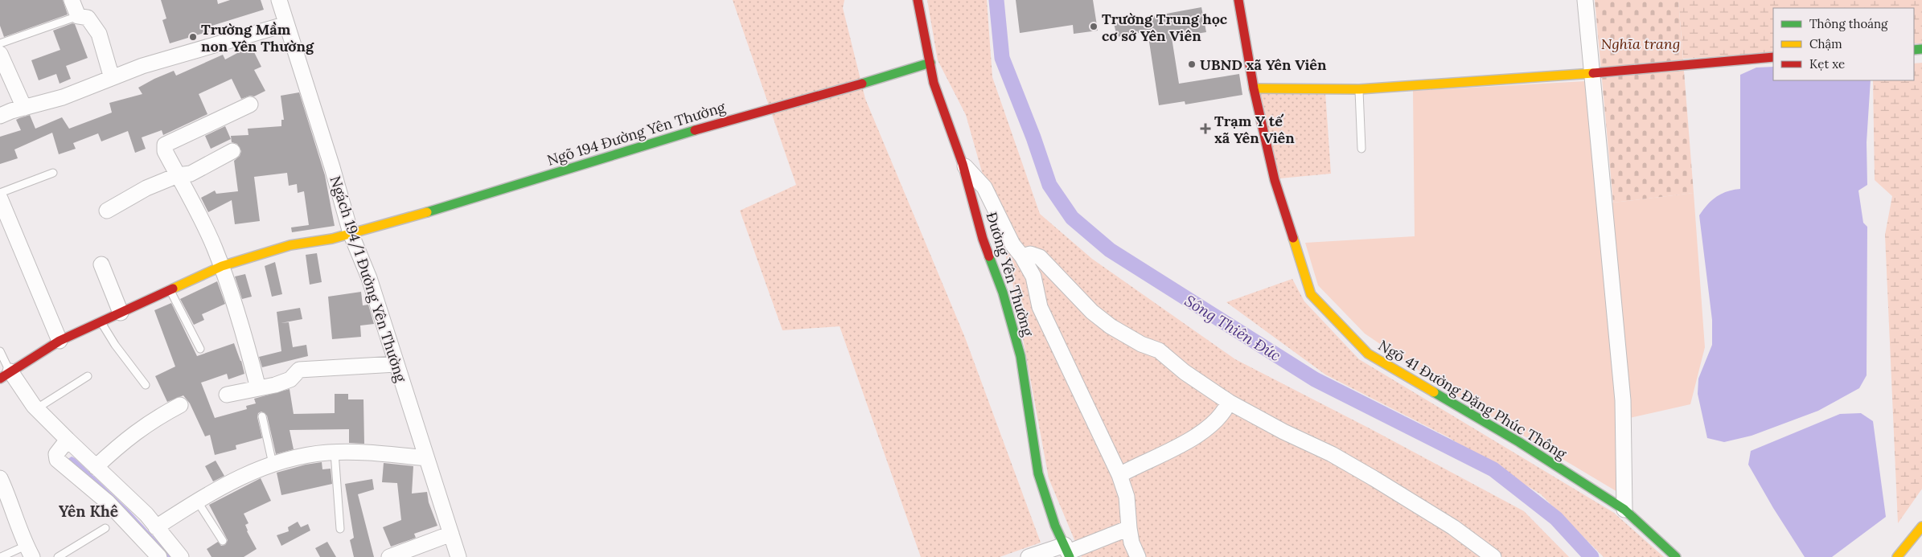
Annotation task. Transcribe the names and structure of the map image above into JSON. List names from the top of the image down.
{
  "streets": {
    "street": [
      "Ngõ 194 Đường Yên Thường",
      "Đường Yên Thường",
      "Ngách 194/1 Đường Yên Thường",
      "Ngõ 41 Đường Đặng Phúc Thông"
    ]
  },
  "crossings": [
    ["Ngõ 194 Đường Yên Thường", "Đường Yên Thường"],
    ["Ngõ 194 Đường Yên Thường", "Ngách 194/1 Đường Yên Thường"]
  ],
  "districts": ["Yên Khê"],
  "water": ["Sông Thiên Đức"],
  "parks": ["Nghĩa trang"],
  "places": {
    "other": ["Trường Trung học cơ sở Yên Viên", "Trường Mầm non Yên Thường", "UBND xã Yên Viên"],
    "health": ["Trạm Y tế xã Yên Viên"]
  },
  "legend": ["Thông thoáng", "Chậm", "Kẹt xe"]
}
